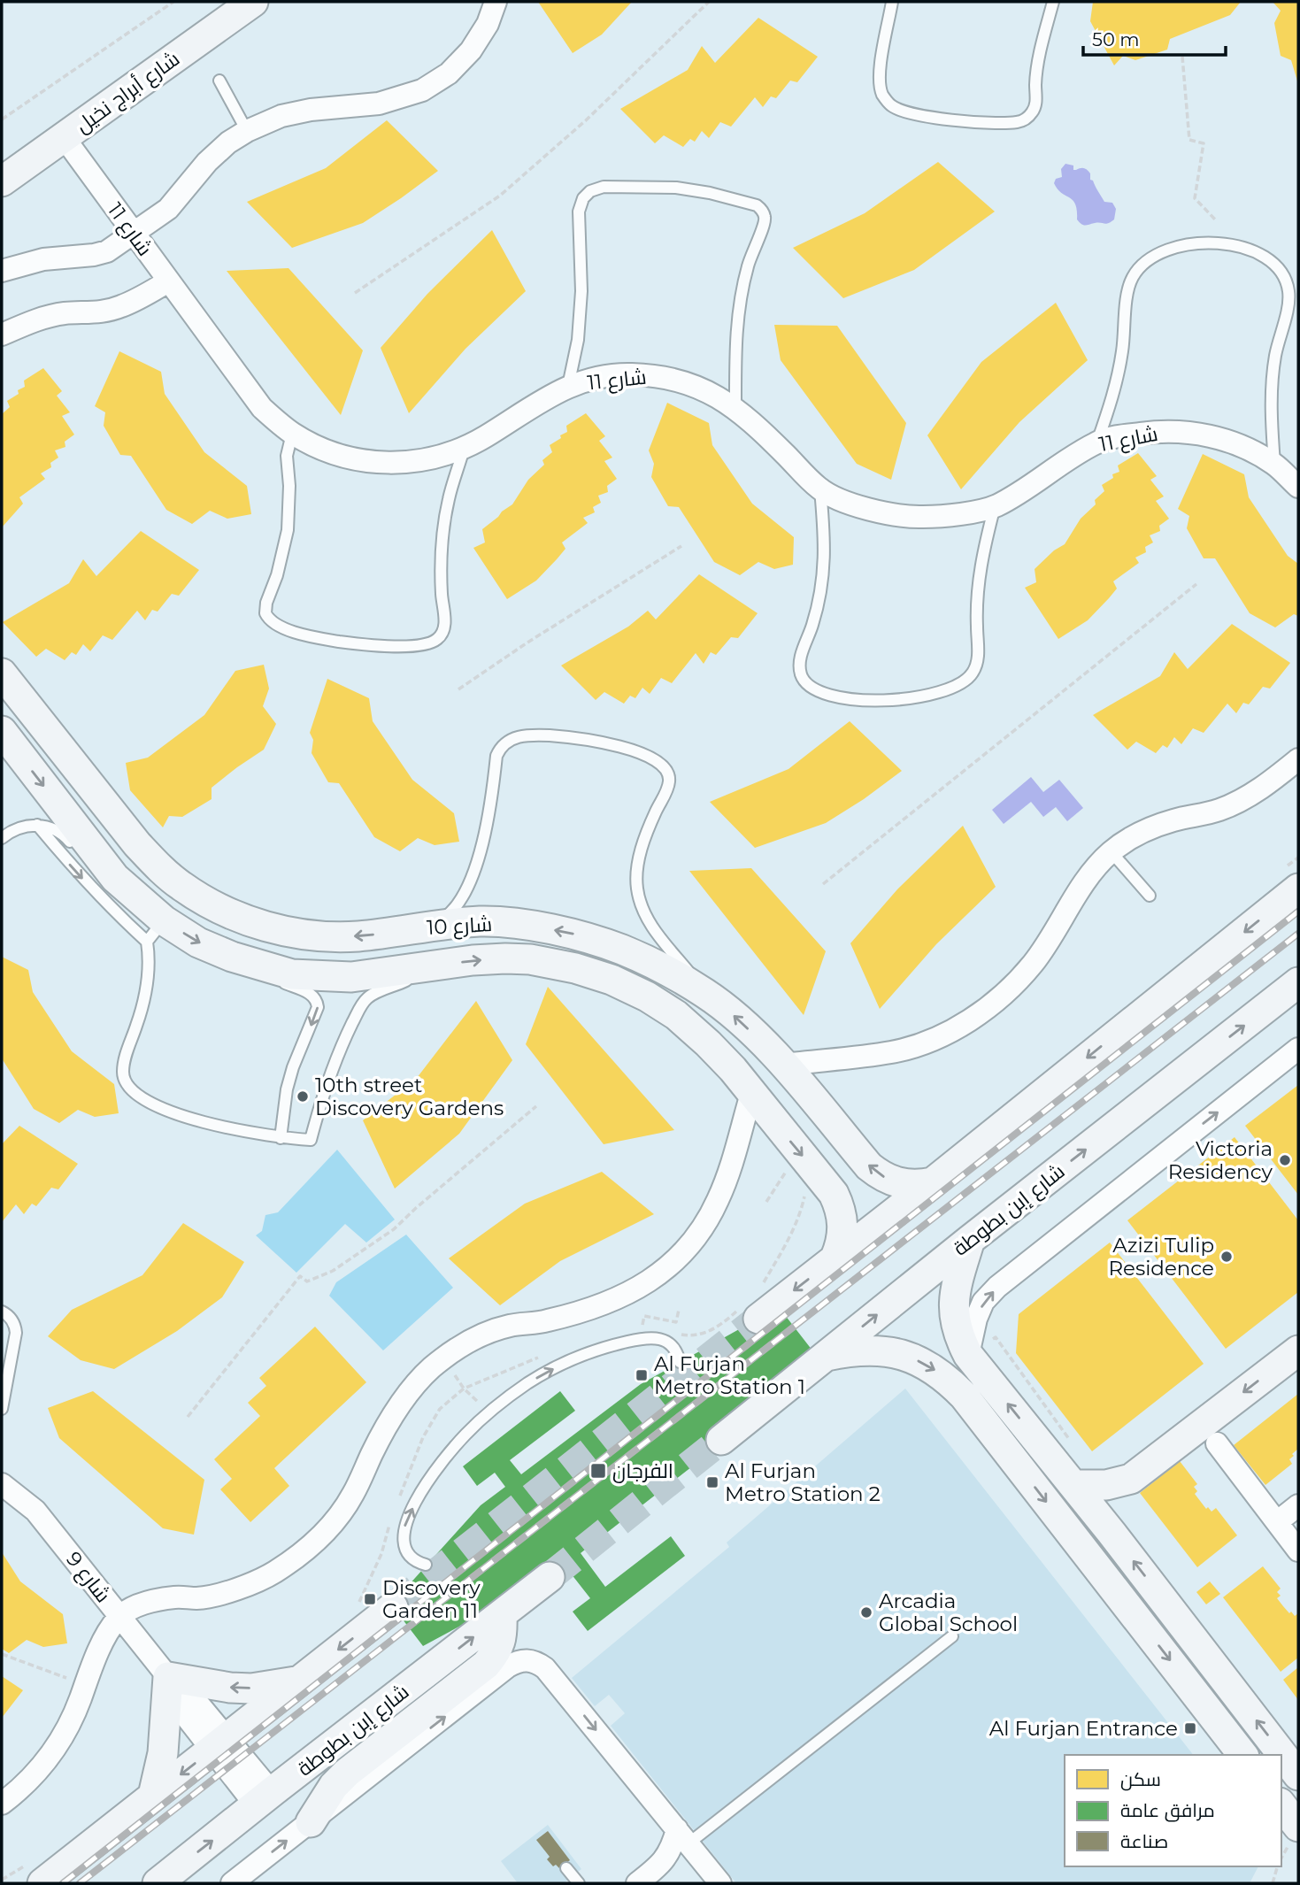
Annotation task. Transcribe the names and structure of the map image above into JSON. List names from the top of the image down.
{
  "streets": {
    "street": [
      "شارع أبراج نخيل",
      "شارع 11",
      "شارع 10",
      "شارع إبن بطوطة",
      "شارع 9"
    ]
  },
  "crossings": [
    ["شارع أبراج نخيل", "شارع 11"],
    ["شارع إبن بطوطة", "شارع 9"]
  ],
  "places": {
    "other": [
      "10th street Discovery Gardens",
      "Victoria Residency",
      "Azizi Tulip Residence",
      "Arcadia Global School"
    ],
    "transit": [
      "Al Furjan Metro Station 1",
      "الفرجان",
      "Al Furjan Metro Station 2",
      "Discovery Garden 11",
      "Al Furjan Entrance"
    ]
  },
  "legend": ["سكن", "مرافق عامة", "صناعة"],
  "scale_bar": "50 m"
}
